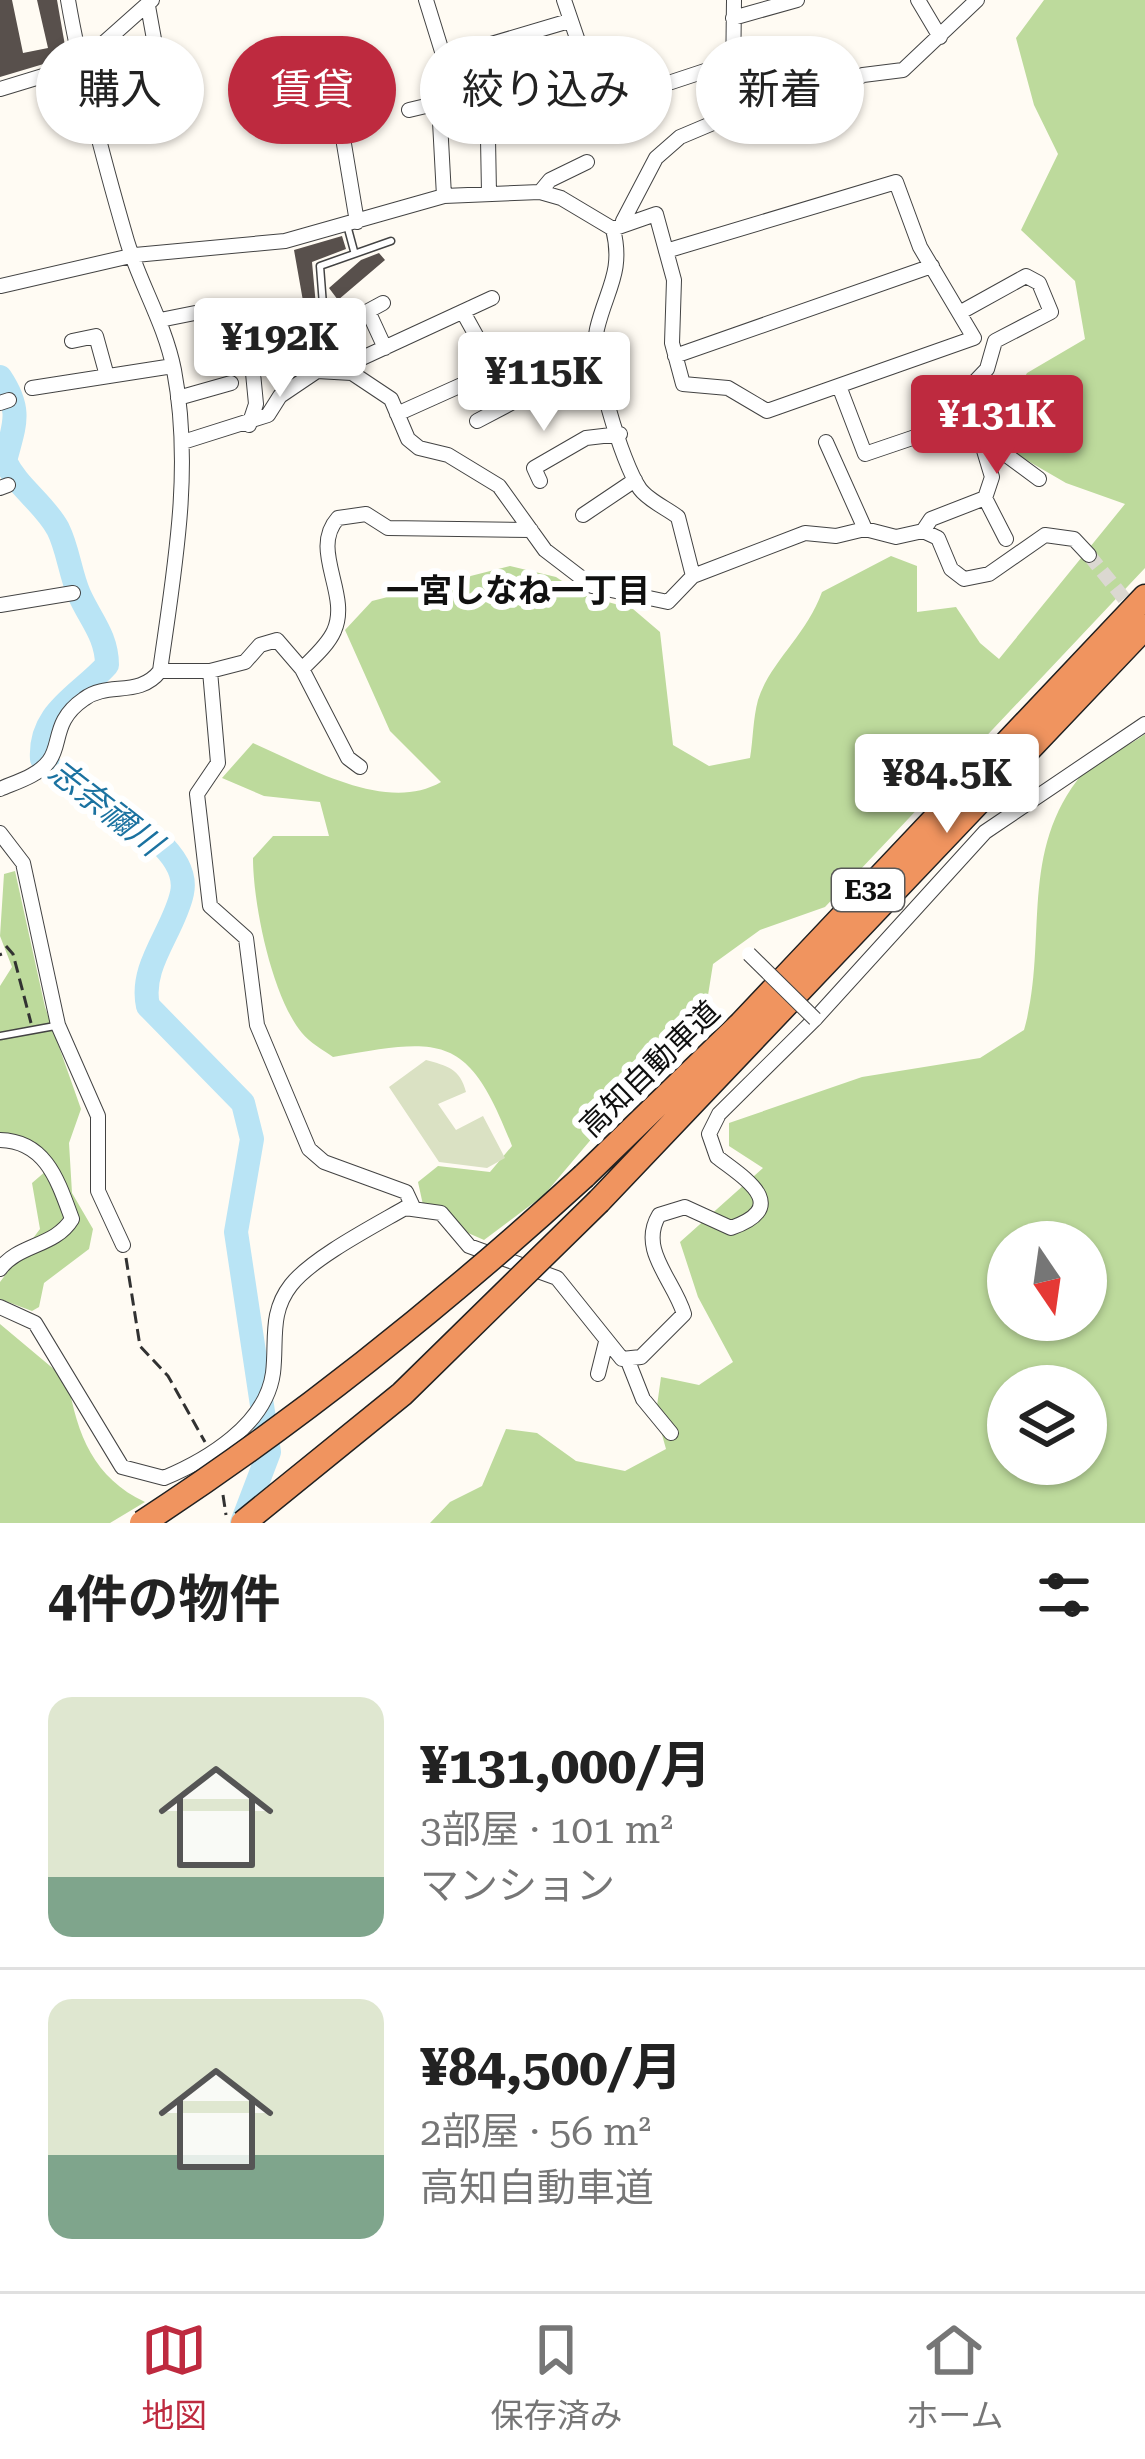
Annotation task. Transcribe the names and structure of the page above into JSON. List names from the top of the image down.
{
  "streets": {
    "highway": ["E32", "高知自動車道"]
  },
  "districts": ["一宮しなね一丁目"],
  "water": ["志奈禰川"],
  "north": "bottom",
  "page": {
    "chip": [
      "購入",
      "賃貸",
      "絞り込み",
      "新着"
    ],
    "price": [
      "¥192K",
      "¥115K",
      "¥131K",
      "¥84.5K"
    ],
    "heading": "4件の物件",
    "list": [
      {
        "name": "¥131,000/月",
        "note": "3部屋 · 101 m² · マンション"
      },
      {
        "name": "¥84,500/月",
        "note": "2部屋 · 56 m² · 高知自動車道"
      }
    ],
    "tabs": ["地図", "保存済み", "ホーム"]
  }
}
